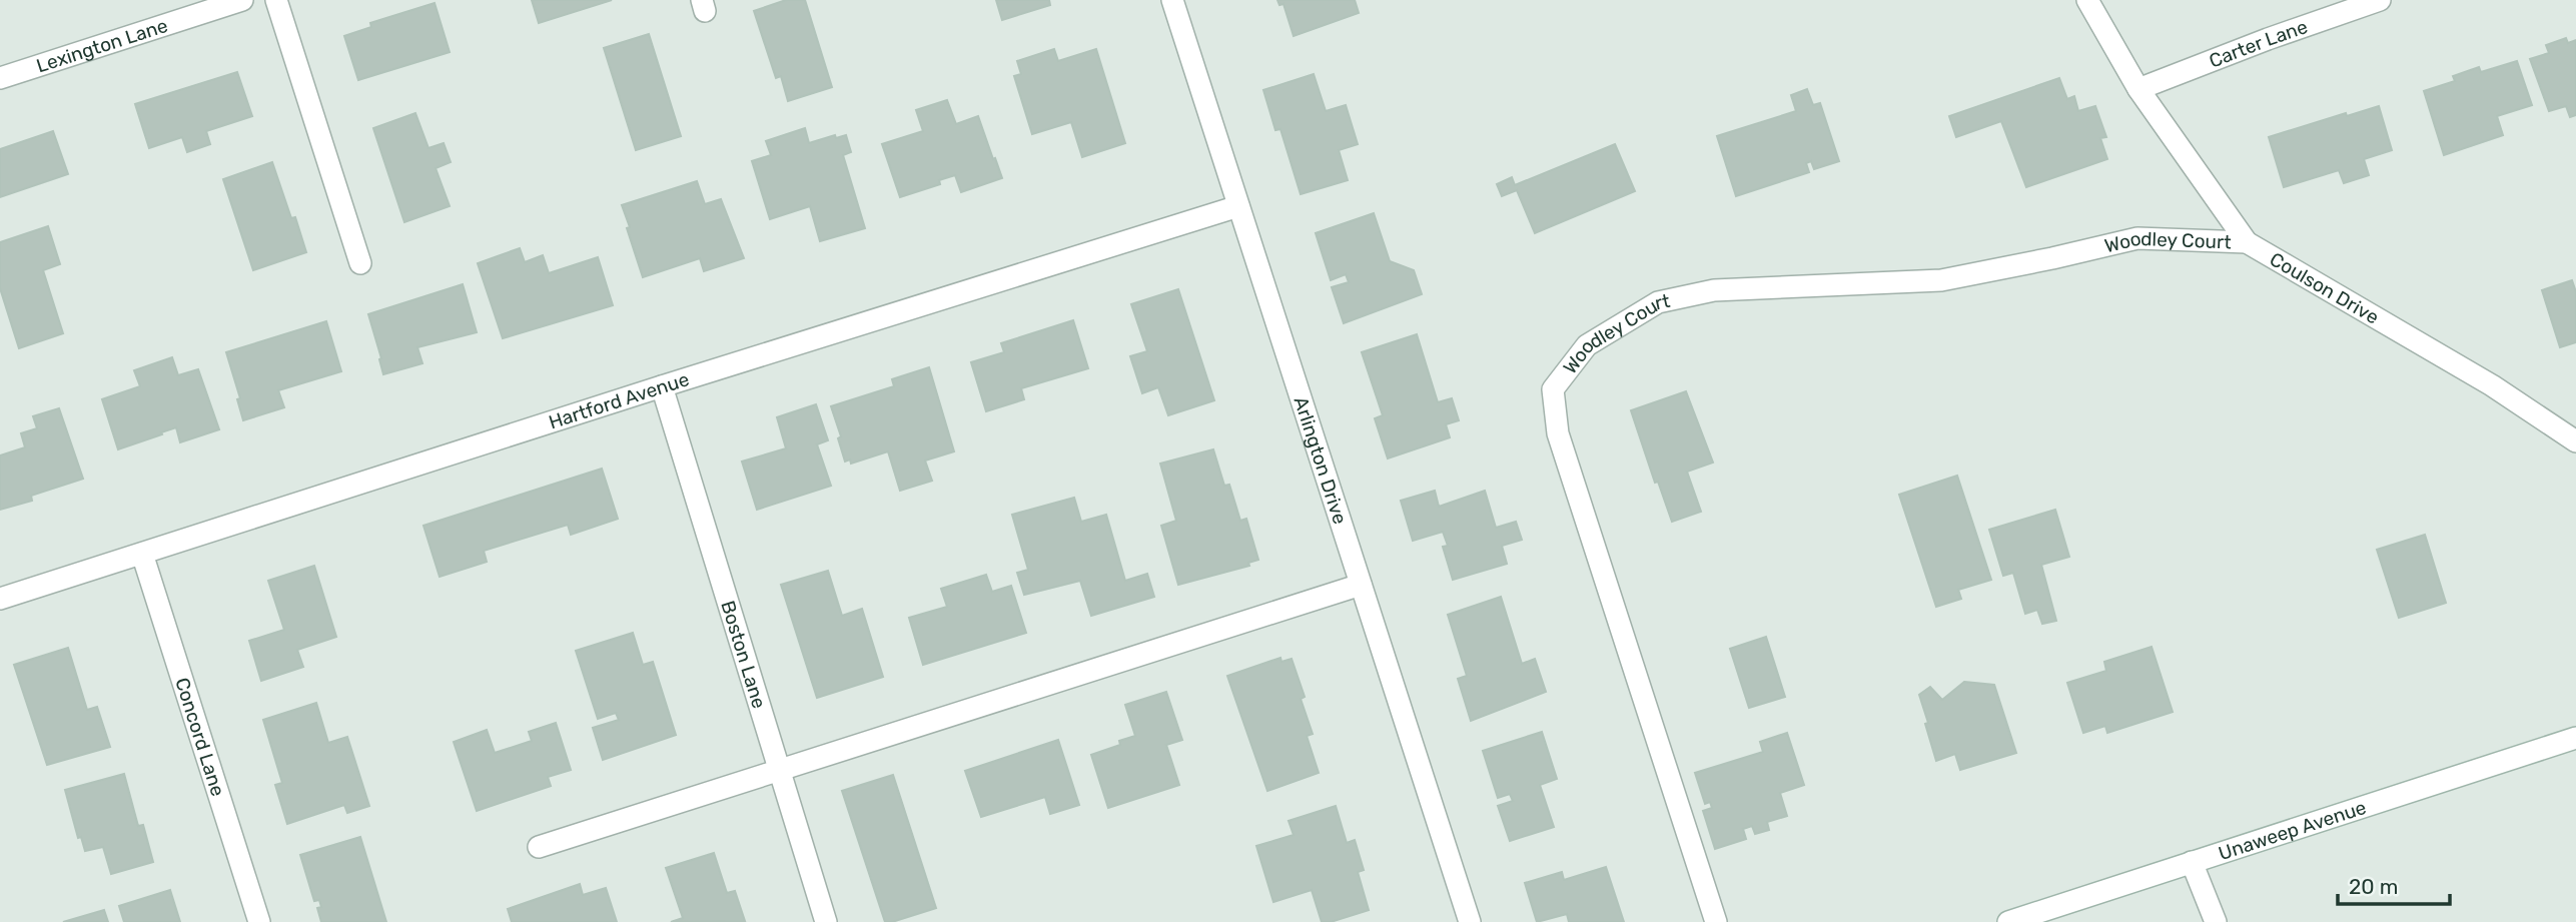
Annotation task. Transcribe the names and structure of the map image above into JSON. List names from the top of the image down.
{
  "streets": {
    "street": [
      "Carter Lane",
      "Lexington Lane",
      "Woodley Court",
      "Coulson Drive",
      "Hartford Avenue",
      "Arlington Drive",
      "Boston Lane",
      "Concord Lane",
      "Unaweep Avenue"
    ]
  },
  "crossings": [
    ["Carter Lane", "Coulson Drive"],
    ["Woodley Court", "Coulson Drive"],
    ["Hartford Avenue", "Arlington Drive"],
    ["Hartford Avenue", "Boston Lane"],
    ["Hartford Avenue", "Concord Lane"]
  ],
  "scale_bar": "20 m"
}
